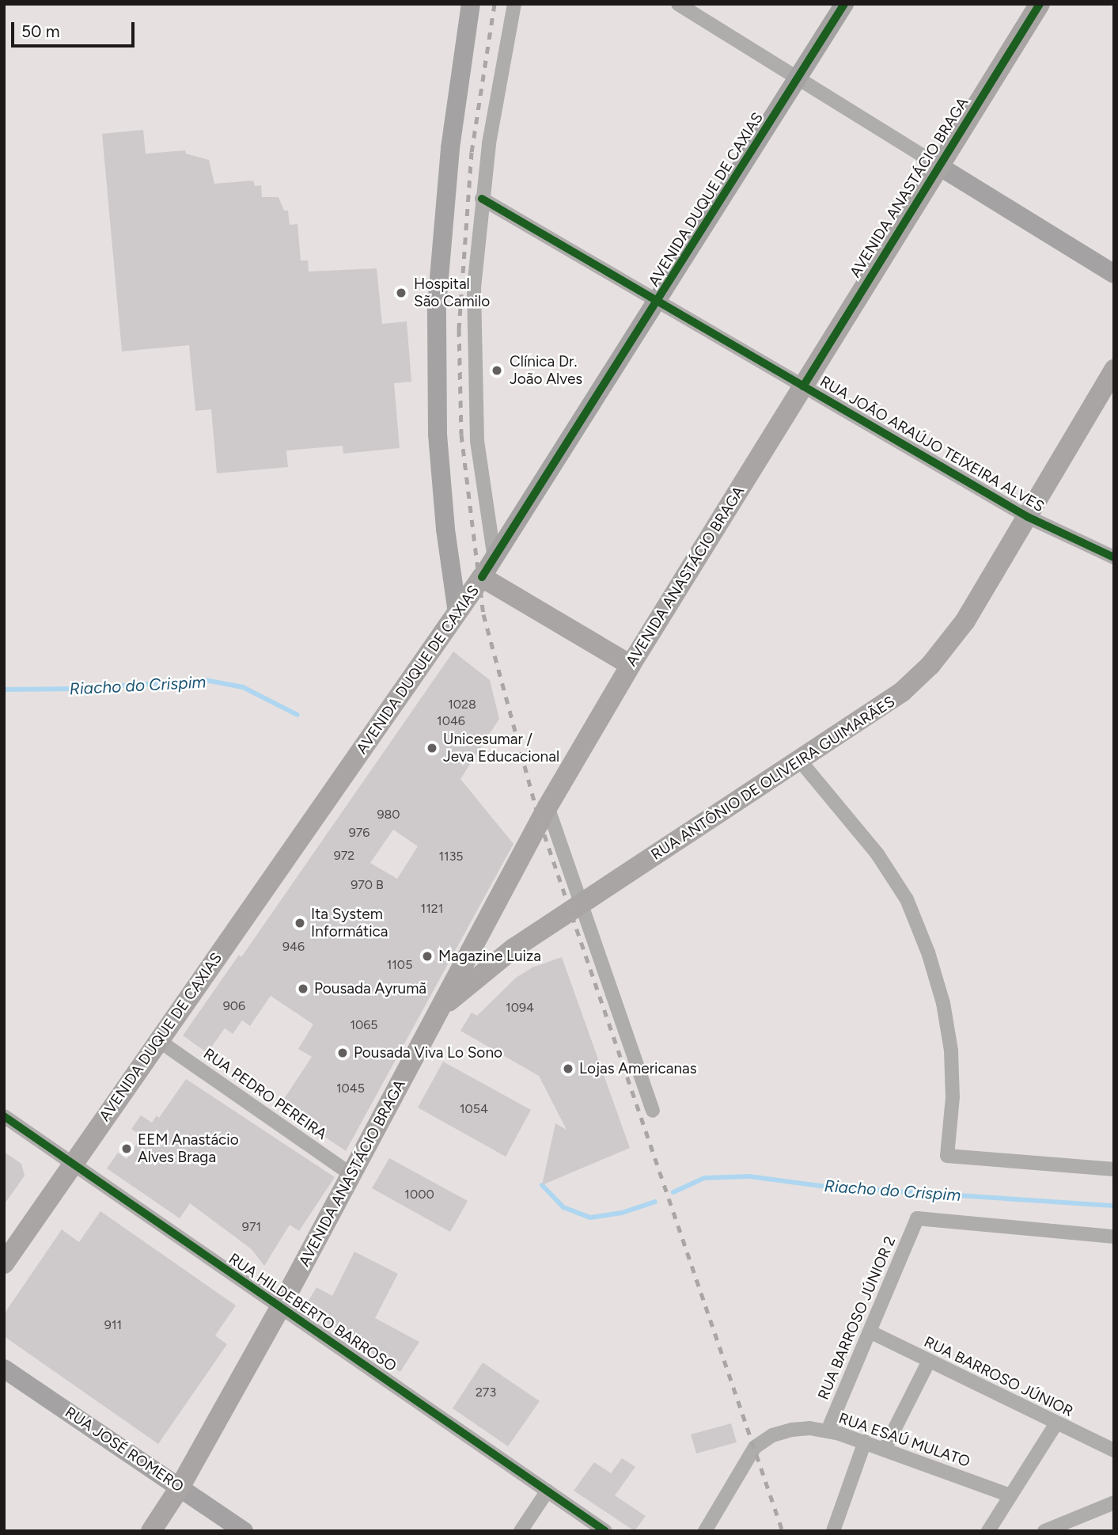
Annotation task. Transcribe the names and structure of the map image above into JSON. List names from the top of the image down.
{
  "streets": {
    "main road": ["AVENIDA ANASTÁCIO BRAGA", "AVENIDA DUQUE DE CAXIAS", "RUA ANTÔNIO DE OLIVEIRA GUIMARÃES"],
    "street": [
      "RUA JOÃO ARAÚJO TEIXEIRA ALVES",
      "RUA PEDRO PEREIRA",
      "RUA HILDEBERTO BARROSO",
      "RUA BARROSO JÚNIOR 2",
      "RUA BARROSO JÚNIOR",
      "RUA ESAÚ MULATO",
      "RUA JOSÉ ROMERO"
    ]
  },
  "crossings": [
    ["AVENIDA ANASTÁCIO BRAGA", "RUA JOÃO ARAÚJO TEIXEIRA ALVES"],
    ["AVENIDA ANASTÁCIO BRAGA", "RUA ANTÔNIO DE OLIVEIRA GUIMARÃES"],
    ["AVENIDA ANASTÁCIO BRAGA", "RUA PEDRO PEREIRA"],
    ["AVENIDA ANASTÁCIO BRAGA", "RUA HILDEBERTO BARROSO"],
    ["AVENIDA ANASTÁCIO BRAGA", "RUA JOSÉ ROMERO"],
    ["AVENIDA DUQUE DE CAXIAS", "RUA JOÃO ARAÚJO TEIXEIRA ALVES"],
    ["AVENIDA DUQUE DE CAXIAS", "RUA PEDRO PEREIRA"],
    ["AVENIDA DUQUE DE CAXIAS", "RUA HILDEBERTO BARROSO"],
    ["RUA JOÃO ARAÚJO TEIXEIRA ALVES", "RUA ANTÔNIO DE OLIVEIRA GUIMARÃES"],
    ["RUA BARROSO JÚNIOR 2", "RUA BARROSO JÚNIOR"],
    ["RUA BARROSO JÚNIOR 2", "RUA ESAÚ MULATO"]
  ],
  "water": ["Riacho do Crispim"],
  "places": [
    "Hospital São Camilo",
    "Clínica Dr. João Alves",
    "Unicesumar / Jeva Educacional",
    "Ita System Informática",
    "Magazine Luiza",
    "Pousada Ayrumã",
    "Pousada Viva Lo Sono",
    "Lojas Americanas",
    "EEM Anastácio Alves Braga"
  ],
  "house_numbers": [
    "1028",
    "1046",
    "980",
    "976",
    "972",
    "1135",
    "970 B",
    "1121",
    "946",
    "1105",
    "906",
    "1094",
    "1065",
    "1045",
    "1054",
    "1000",
    "971",
    "911",
    "273"
  ],
  "scale_bar": "50 m"
}
